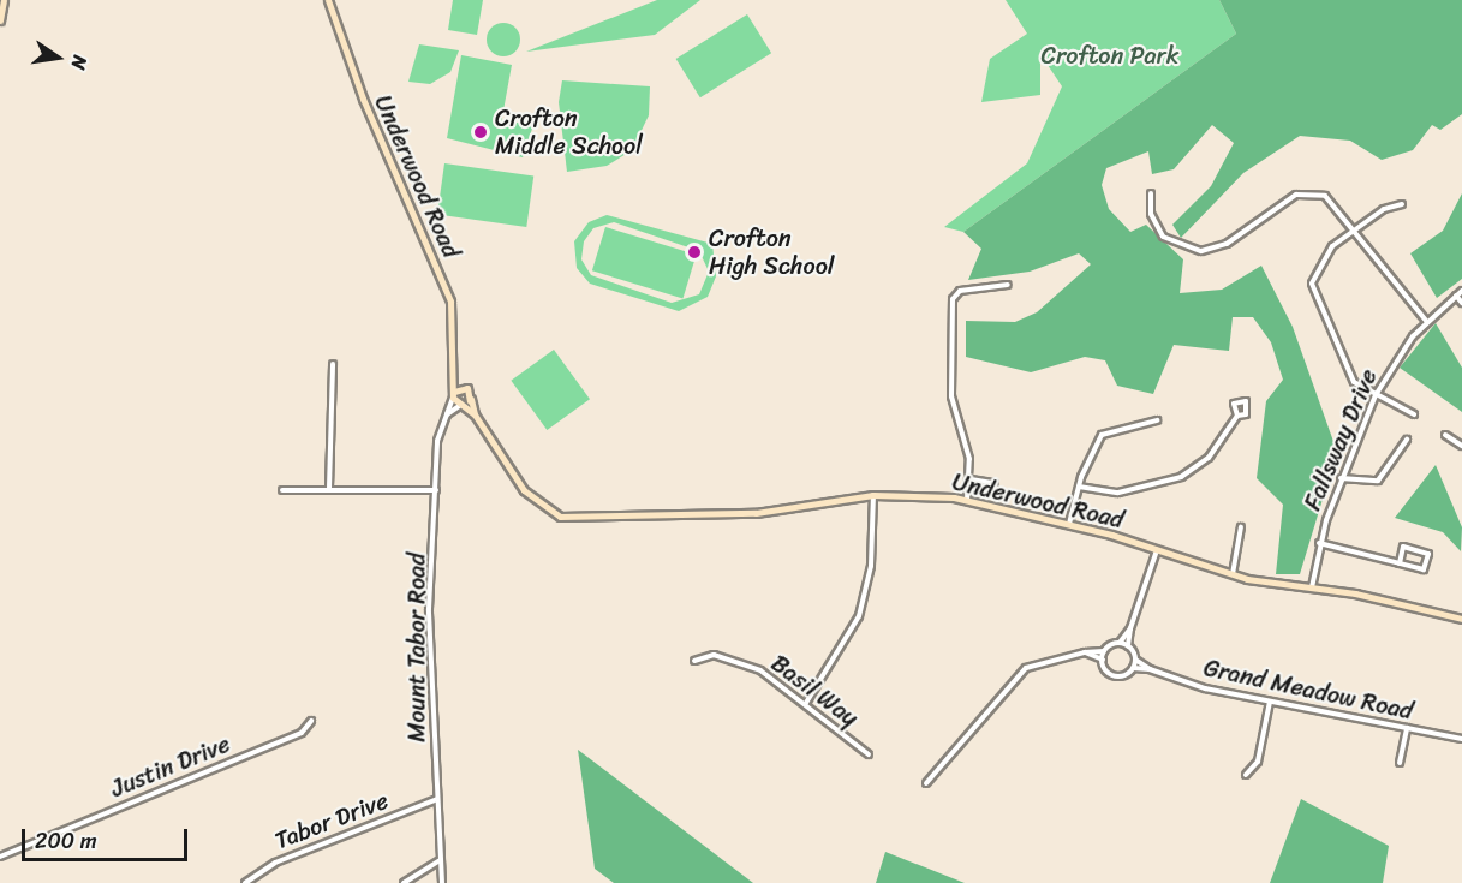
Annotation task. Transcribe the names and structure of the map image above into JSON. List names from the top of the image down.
{
  "streets": {
    "street": [
      "Underwood Road",
      "Fallsway Drive",
      "Mount Tabor Road",
      "Grand Meadow Road",
      "Basil Way",
      "Justin Drive",
      "Tabor Drive"
    ]
  },
  "crossings": [
    ["Underwood Road", "Fallsway Drive"],
    ["Underwood Road", "Mount Tabor Road"],
    ["Mount Tabor Road", "Tabor Drive"]
  ],
  "parks": ["Crofton Park"],
  "places": ["Crofton Middle School", "Crofton High School"],
  "scale_bar": "200 m",
  "north": "right"
}
